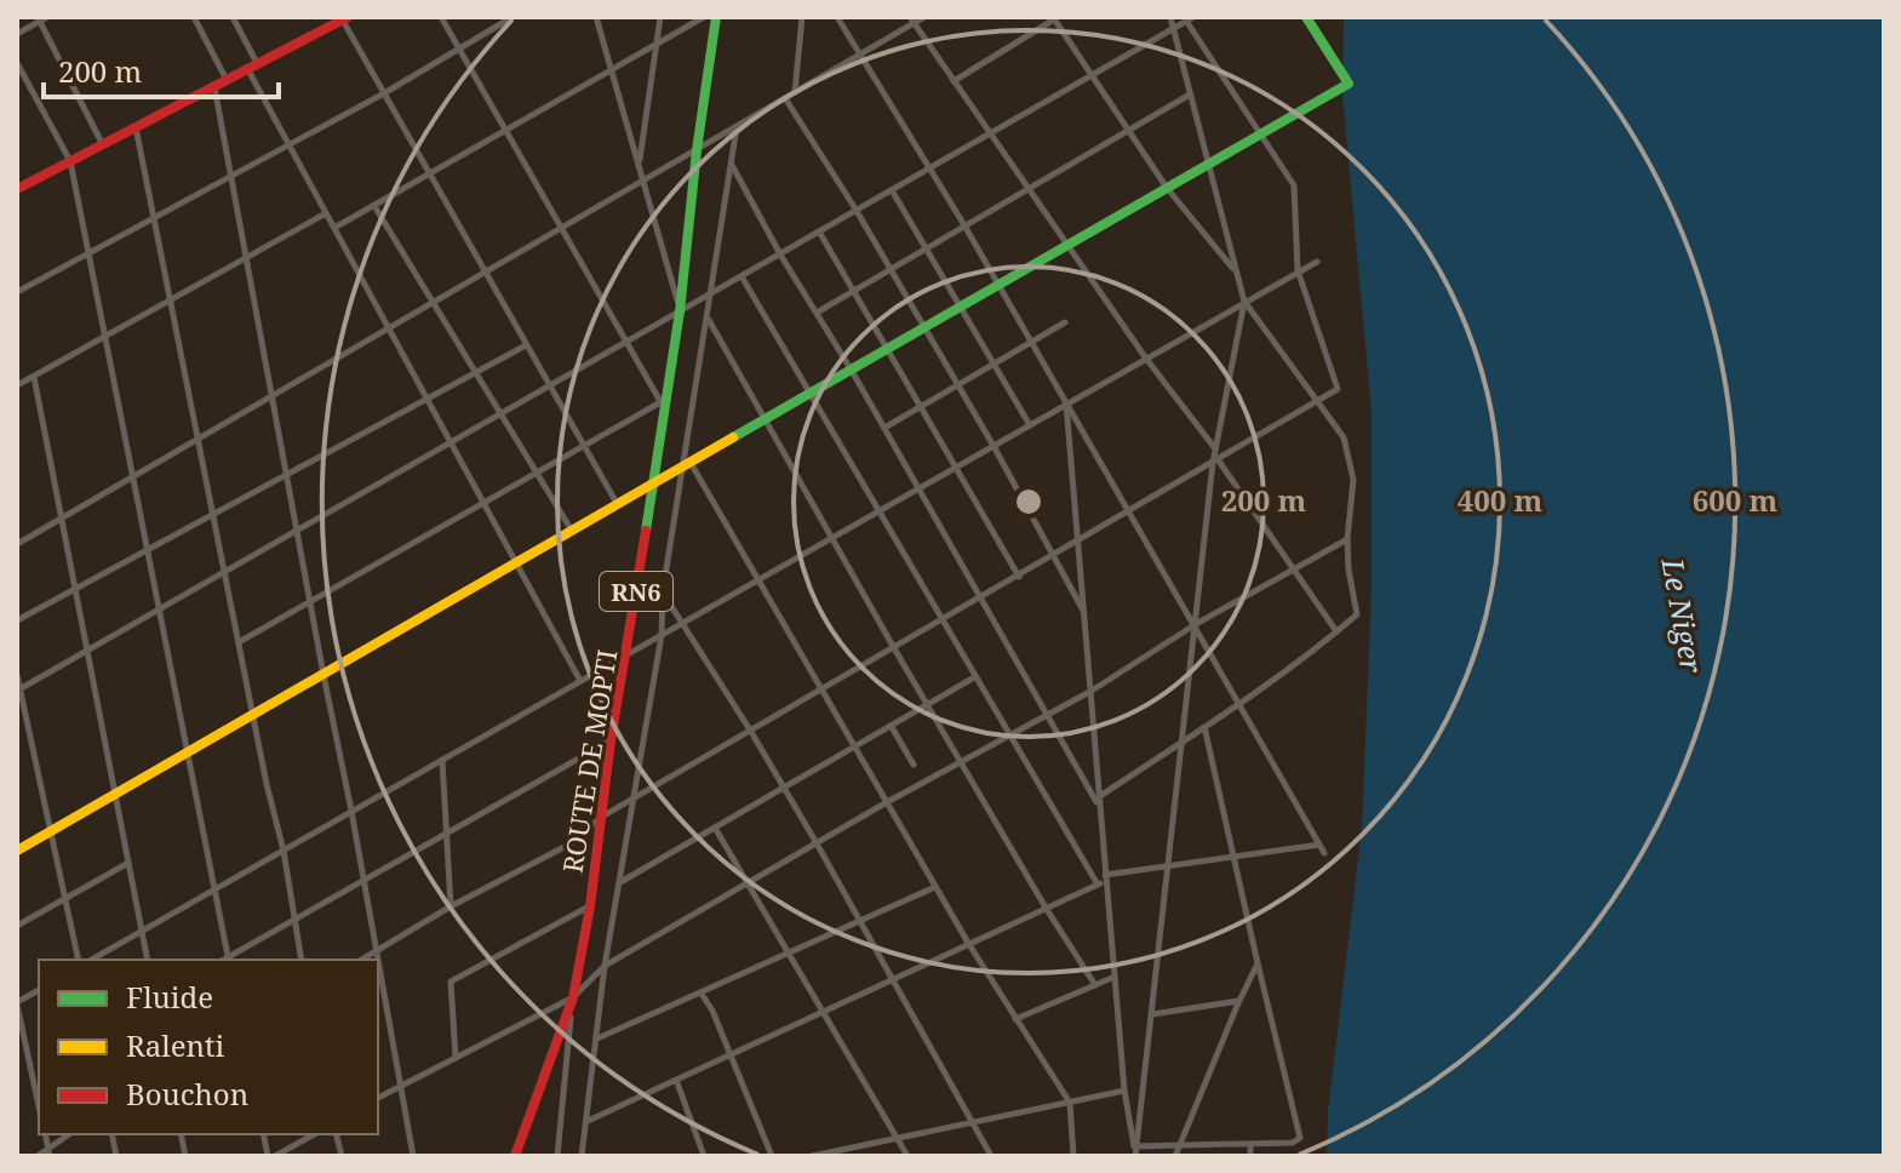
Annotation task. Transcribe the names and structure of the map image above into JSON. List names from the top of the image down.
{
  "streets": {
    "main road": ["RN6", "ROUTE DE MOPTI"]
  },
  "water": ["Le Niger"],
  "legend": ["Fluide", "Ralenti", "Bouchon"],
  "scale_bar": "200 m",
  "rings": ["200 m", "400 m", "600 m"]
}
